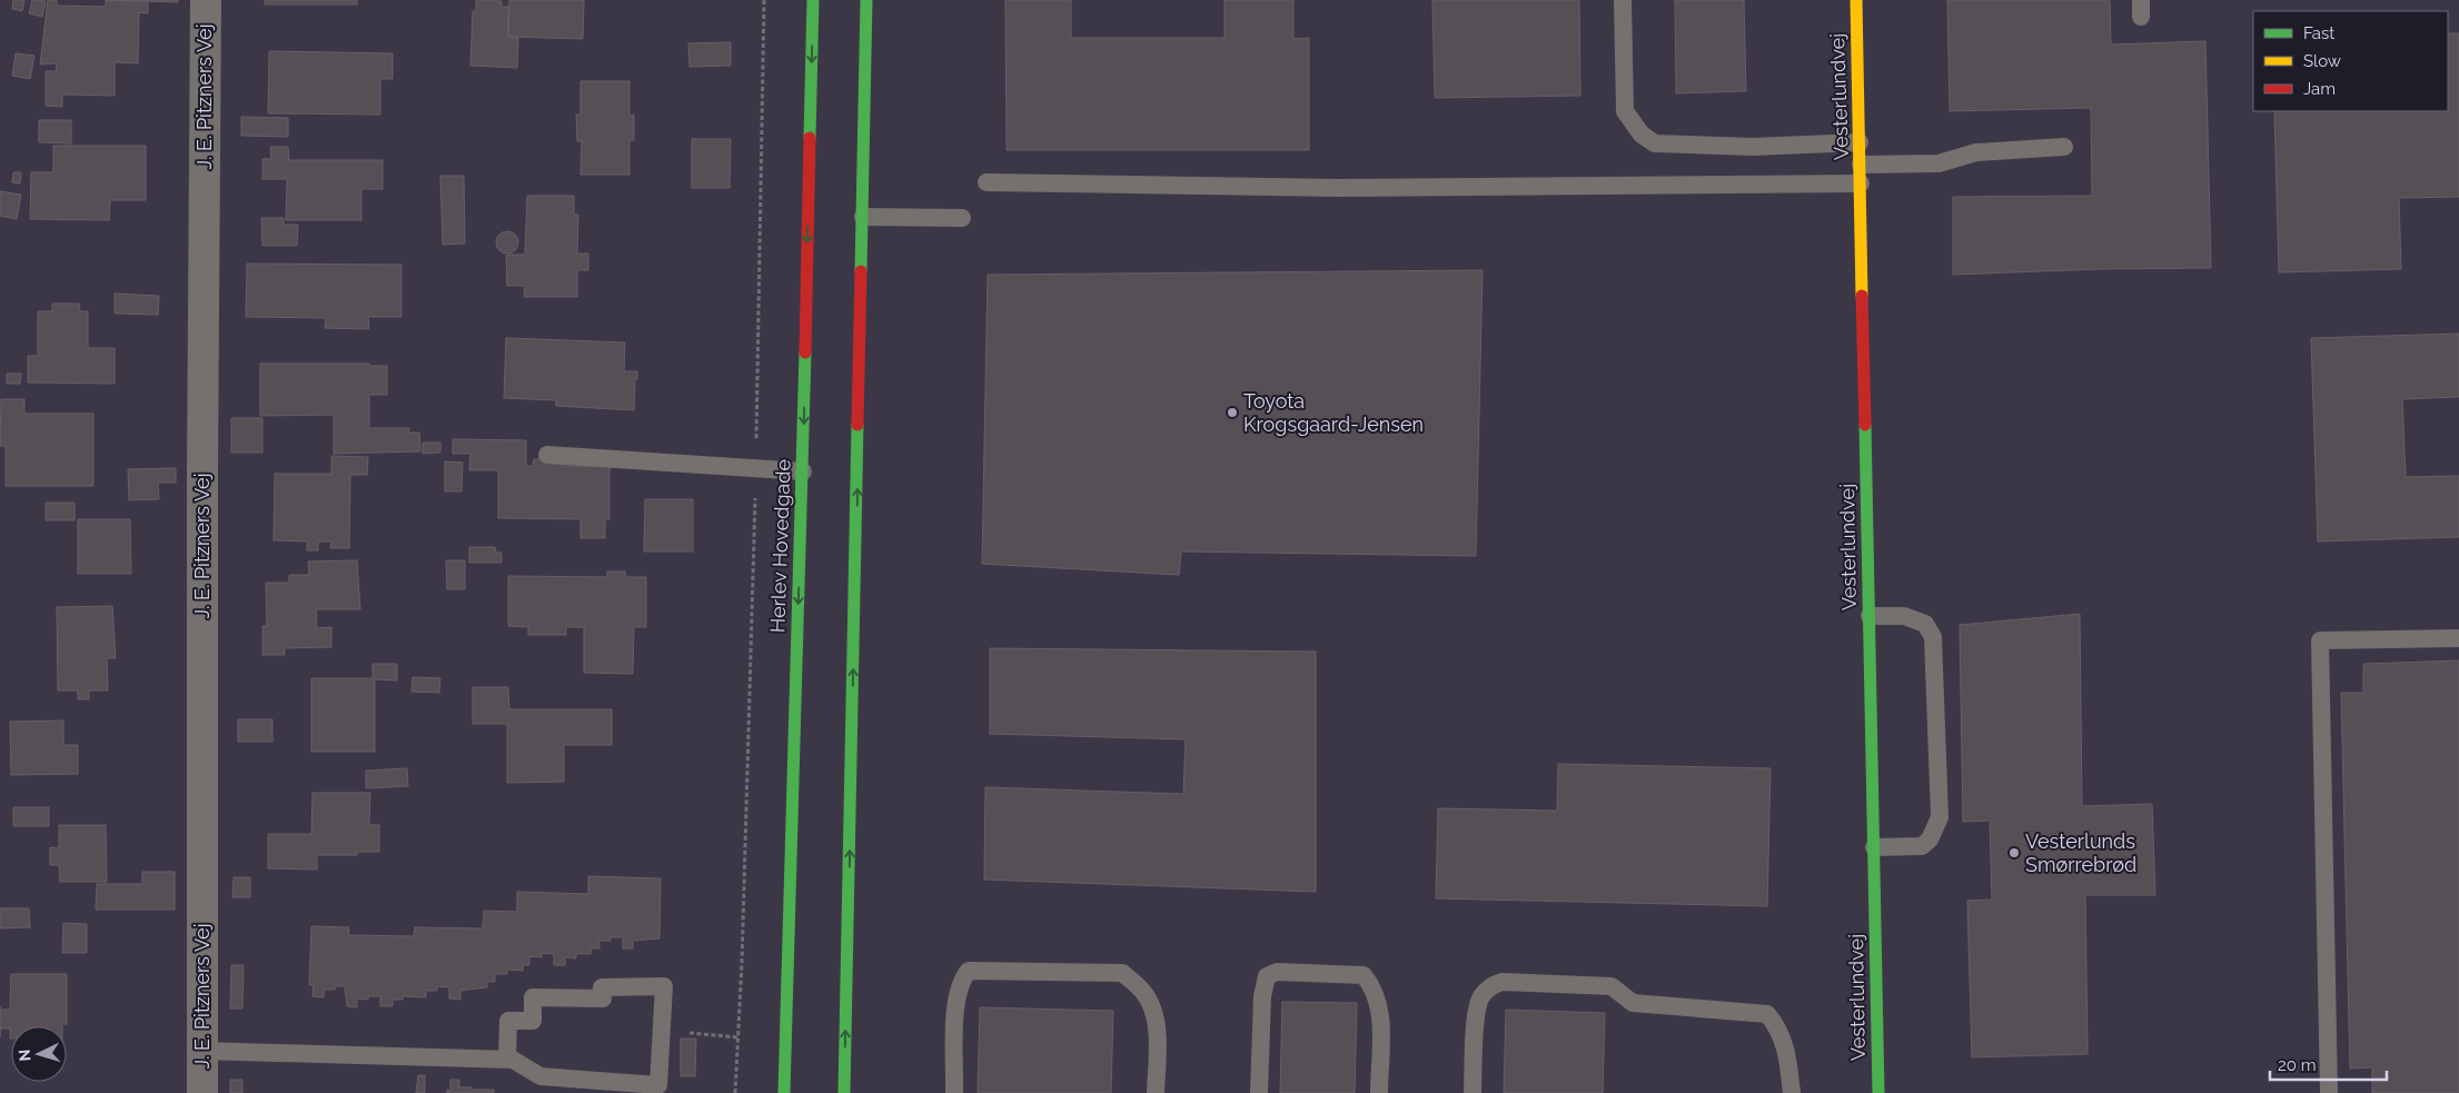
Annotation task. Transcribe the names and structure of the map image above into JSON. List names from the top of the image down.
{
  "streets": {
    "main road": ["Vesterlundvej", "Herlev Hovedgade"],
    "street": ["J. E. Pitzners Vej"]
  },
  "places": ["Toyota Krogsgaard-Jensen", "Vesterlunds Smørrebrød"],
  "legend": ["Fast", "Slow", "Jam"],
  "scale_bar": "20 m",
  "north": "left"
}
